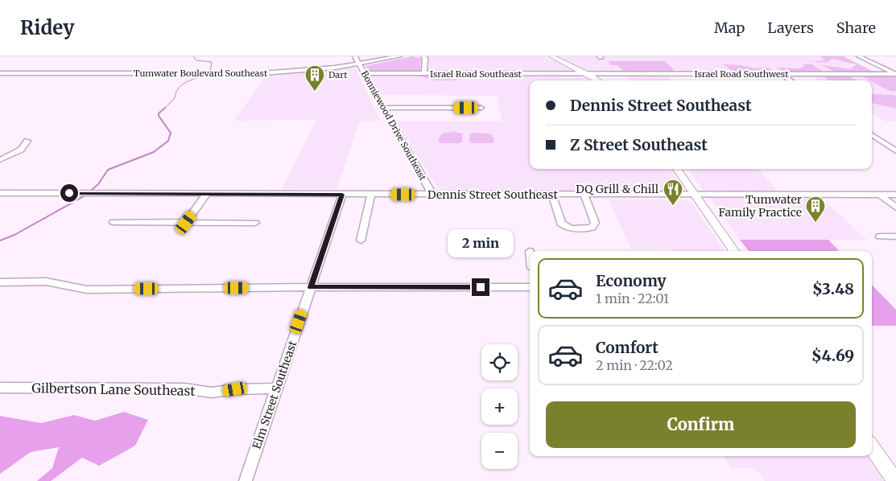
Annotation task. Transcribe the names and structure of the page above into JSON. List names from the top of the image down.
{
  "streets": {
    "street": [
      "Tumwater Boulevard Southeast",
      "Israel Road Southeast",
      "Israel Road Southwest",
      "Bonniewood Drive Southeast",
      "Dennis Street Southeast",
      "Gilbertson Lane Southeast",
      "Elm Street Southeast"
    ]
  },
  "crossings": [
    ["Tumwater Boulevard Southeast", "Bonniewood Drive Southeast"],
    ["Israel Road Southeast", "Israel Road Southwest"],
    ["Israel Road Southeast", "Bonniewood Drive Southeast"],
    ["Bonniewood Drive Southeast", "Dennis Street Southeast"],
    ["Dennis Street Southeast", "Elm Street Southeast"],
    ["Gilbertson Lane Southeast", "Elm Street Southeast"]
  ],
  "places": {
    "building": ["Dart", "Tumwater Family Practice"],
    "restaurant": ["DQ Grill & Chill"]
  },
  "page": {
    "header": "Ridey",
    "nav": ["Map", "Layers", "Share"],
    "banner": ["Dennis Street Southeast", "Z Street Southeast"],
    "bubble": "2 min",
    "list": [
      {
        "name": "Economy",
        "note": "1 min · 22:01",
        "value": "$3.48"
      },
      {
        "name": "Comfort",
        "note": "2 min · 22:02",
        "value": "$4.69"
      }
    ],
    "map_buttons": ["+", "−"],
    "buttons": "Confirm"
  }
}
